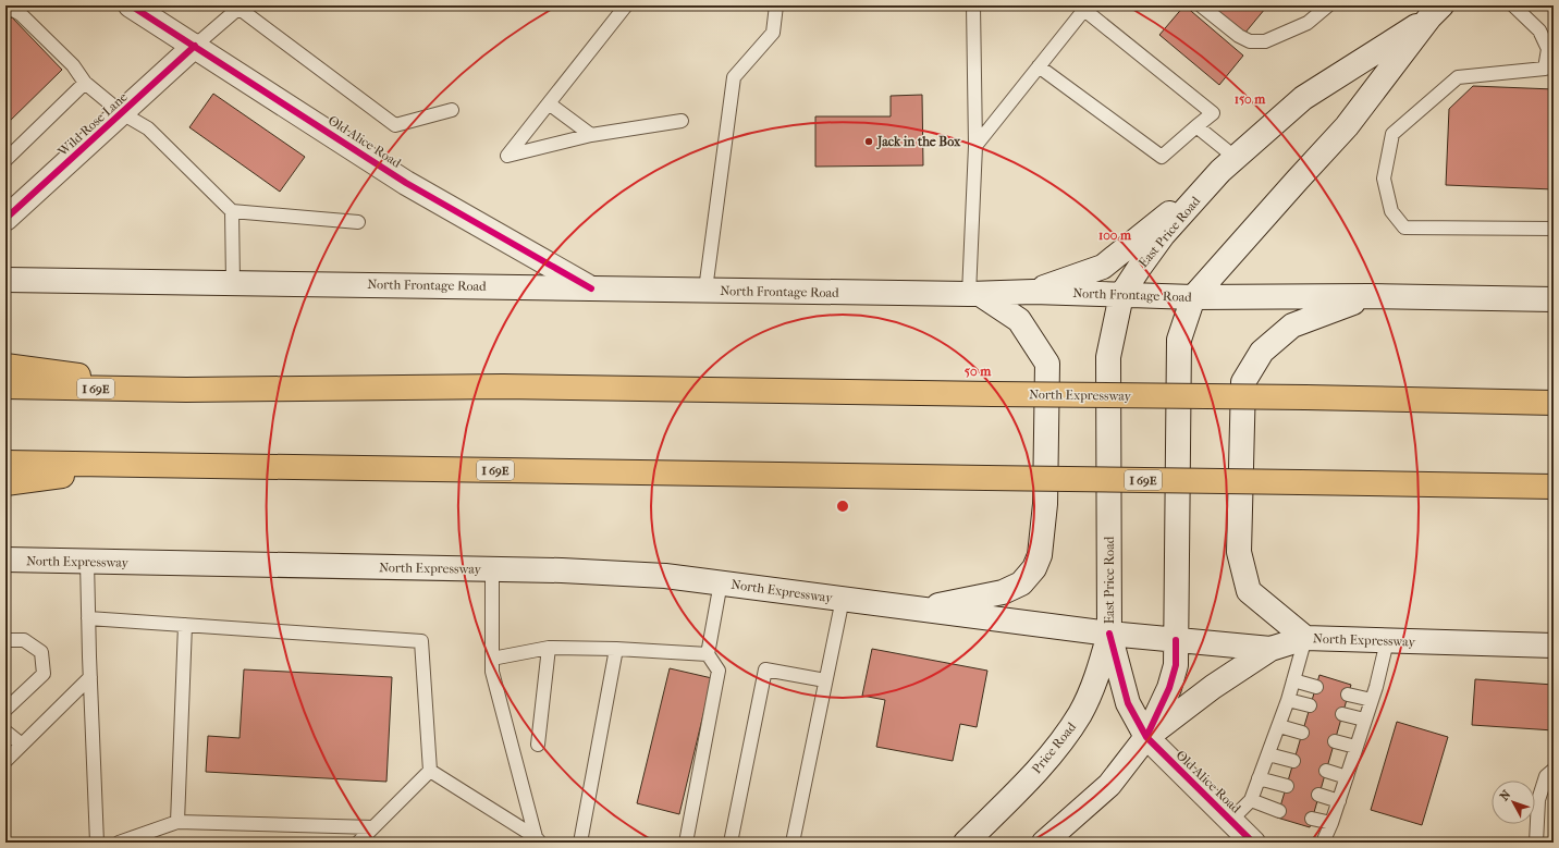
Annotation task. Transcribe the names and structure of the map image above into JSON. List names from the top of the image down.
{
  "streets": {
    "highway": ["I 69E", "North Expressway"],
    "main road": [
      "Wild Rose Lane",
      "Old Alice Road",
      "East Price Road",
      "North Frontage Road",
      "Price Road"
    ]
  },
  "crossings": [
    ["Wild Rose Lane", "Old Alice Road"],
    ["Old Alice Road", "East Price Road"],
    ["Old Alice Road", "North Frontage Road"],
    ["Old Alice Road", "North Expressway"],
    ["Old Alice Road", "Price Road"],
    ["East Price Road", "North Frontage Road"],
    ["East Price Road", "North Expressway"],
    ["East Price Road", "Price Road"],
    ["North Expressway", "Price Road"]
  ],
  "places": ["Jack in the Box"],
  "north": "top left",
  "rings": ["150 m", "100 m", "50 m"]
}
